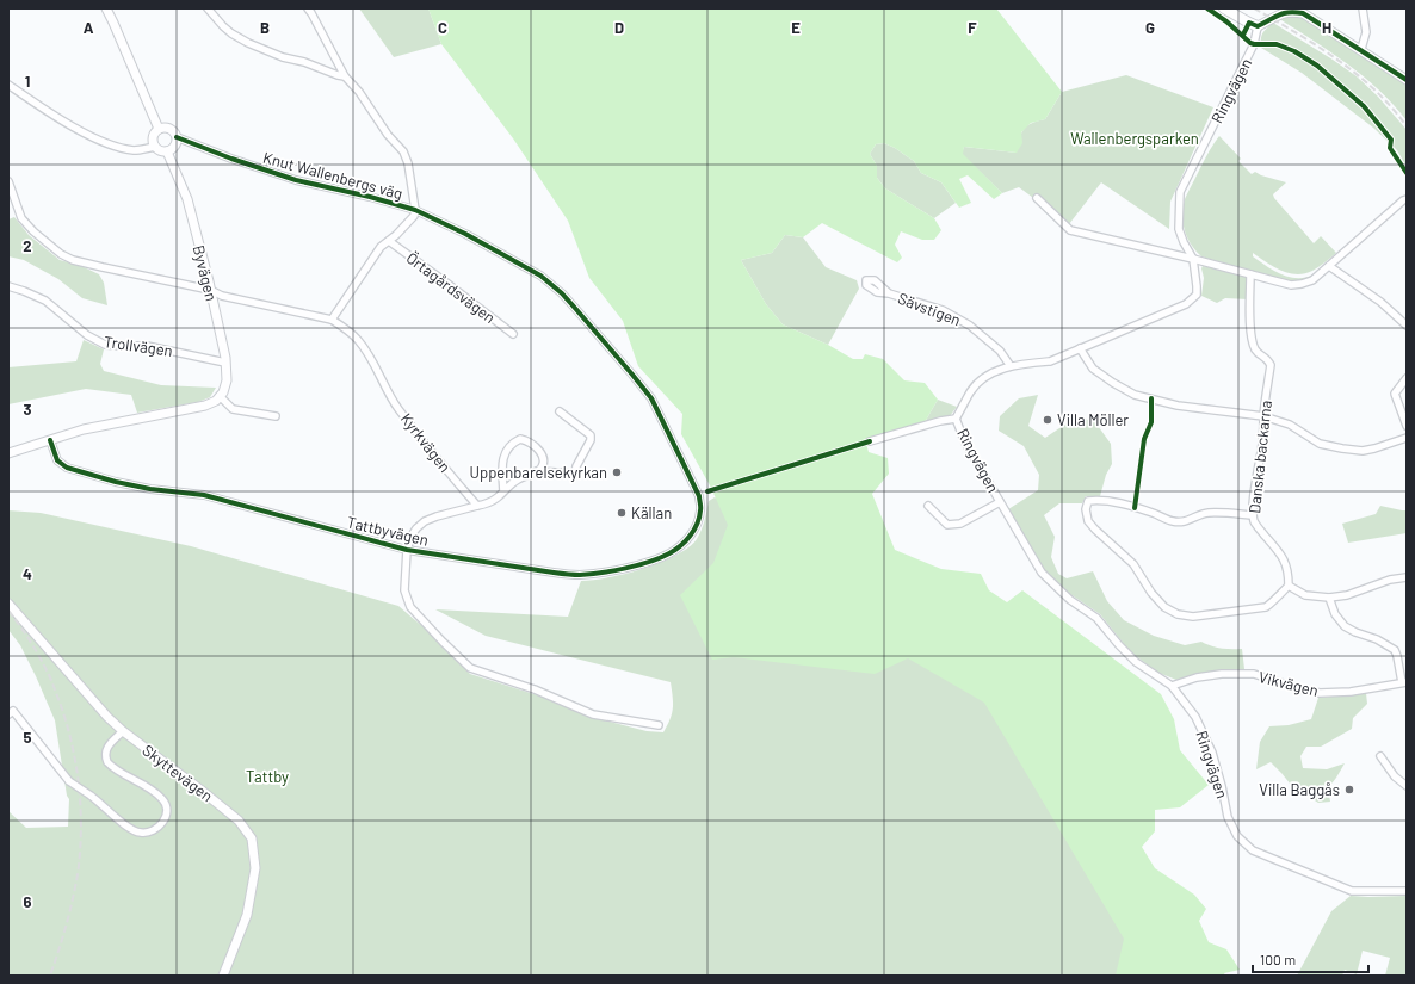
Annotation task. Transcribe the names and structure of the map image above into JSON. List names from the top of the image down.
{
  "streets": {
    "street": [
      "Ringvägen",
      "Knut Wallenbergs väg",
      "Byvägen",
      "Örtagårdsvägen",
      "Sävstigen",
      "Trollvägen",
      "Kyrkvägen",
      "Danska backarna",
      "Tattbyvägen",
      "Vikvägen",
      "Skyttevägen"
    ]
  },
  "crossings": [
    ["Ringvägen", "Sävstigen"],
    ["Ringvägen", "Vikvägen"],
    ["Knut Wallenbergs väg", "Byvägen"],
    ["Knut Wallenbergs väg", "Tattbyvägen"],
    ["Byvägen", "Trollvägen"],
    ["Byvägen", "Kyrkvägen"]
  ],
  "parks": ["Wallenbergsparken", "Tattby"],
  "places": [
    "Villa Möller",
    "Uppenbarelsekyrkan",
    "Källan",
    "Villa Baggås"
  ],
  "scale_bar": "100 m",
  "grid": {
    "columns": [
      "A",
      "B",
      "C",
      "D",
      "E",
      "F",
      "G",
      "H"
    ],
    "rows": [
      "1",
      "2",
      "3",
      "4",
      "5",
      "6"
    ]
  }
}
